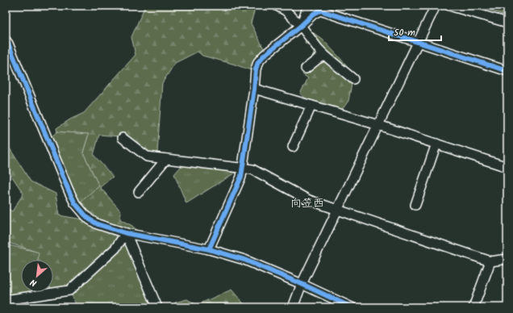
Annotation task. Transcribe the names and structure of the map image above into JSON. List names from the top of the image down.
{
  "districts": ["向笠西"],
  "scale_bar": "50 m",
  "north": "bottom left"
}
